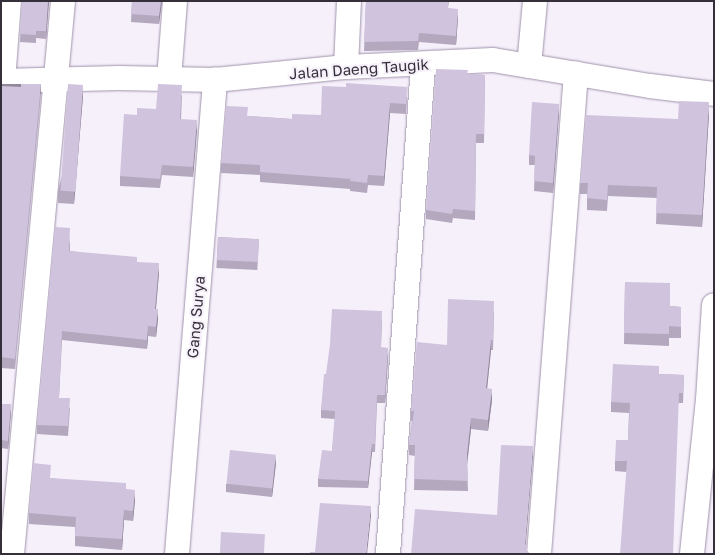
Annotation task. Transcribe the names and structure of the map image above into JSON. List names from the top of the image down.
{
  "streets": {
    "street": ["Jalan Daeng Taugik", "Gang Surya"]
  },
  "crossings": [
    ["Jalan Daeng Taugik", "Gang Surya"]
  ]
}
